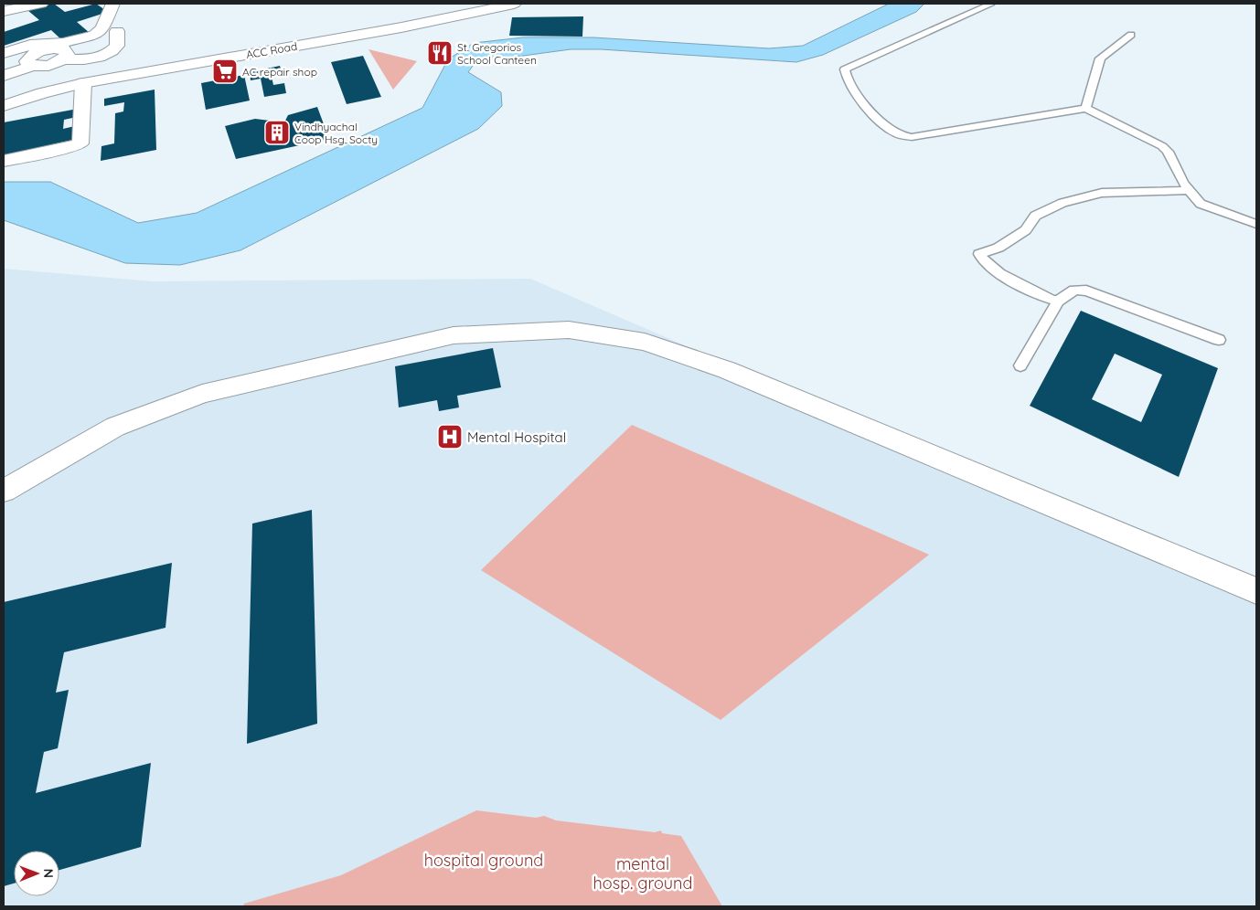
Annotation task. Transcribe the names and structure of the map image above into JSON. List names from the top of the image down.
{
  "streets": {
    "street": ["ACC Road"]
  },
  "parks": ["hospital ground", "mental hosp. ground"],
  "places": {
    "restaurant": ["St. Gregorios School Canteen"],
    "supermarket": ["AC repair shop"],
    "building": ["Vindhyachal Coop Hsg. Socty"],
    "hospital": ["Mental Hospital"]
  },
  "north": "right"
}
